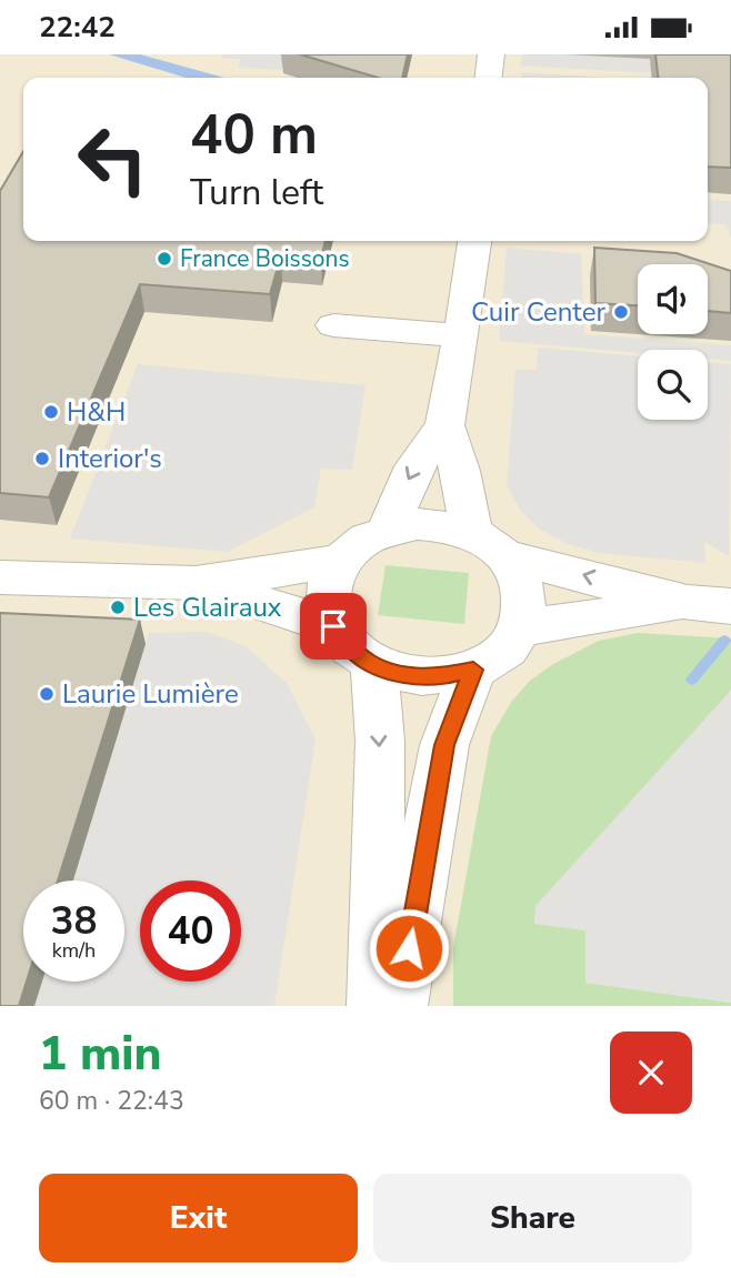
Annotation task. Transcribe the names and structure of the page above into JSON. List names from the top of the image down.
{
  "places": [
    "France Boissons",
    "Cuir Center",
    "H&H",
    "Interior's",
    "Les Glairaux",
    "Laurie Lumière"
  ],
  "page": {
    "status": "22:42",
    "turn": ["40 m", "Turn left"],
    "speed": "38 km/h",
    "limit": "40",
    "heading": ["1 min", "60 m · 22:43"],
    "buttons": ["Exit", "Share"]
  }
}
